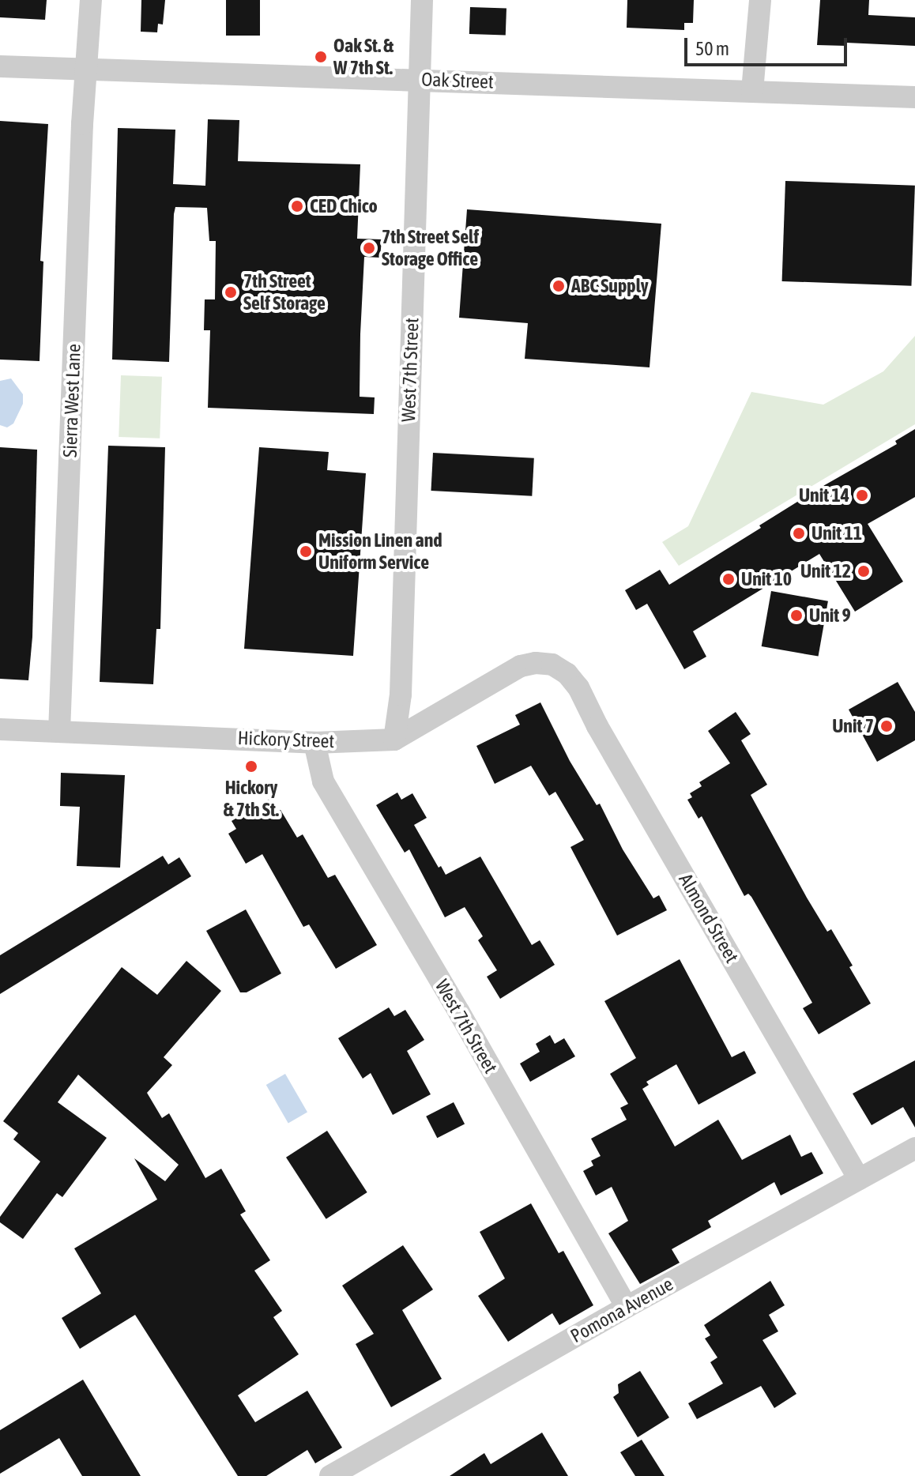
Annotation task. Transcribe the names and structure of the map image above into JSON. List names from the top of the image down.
{
  "streets": {
    "street": [
      "Oak Street",
      "West 7th Street",
      "Sierra West Lane",
      "Hickory Street",
      "Almond Street",
      "Pomona Avenue"
    ]
  },
  "crossings": [
    ["Oak Street", "West 7th Street"],
    ["Oak Street", "Sierra West Lane"],
    ["West 7th Street", "Hickory Street"],
    ["West 7th Street", "Pomona Avenue"],
    ["Sierra West Lane", "Hickory Street"],
    ["Hickory Street", "Almond Street"],
    ["Almond Street", "Pomona Avenue"]
  ],
  "places": [
    "Oak St. & W 7th St.",
    "CED Chico",
    "7th Street Self Storage Office",
    "ABC Supply",
    "7th Street Self Storage",
    "Unit 14",
    "Unit 11",
    "Mission Linen and Uniform Service",
    "Unit 12",
    "Unit 10",
    "Unit 9",
    "Unit 7",
    "Hickory & 7th St."
  ],
  "scale_bar": "50 m"
}
